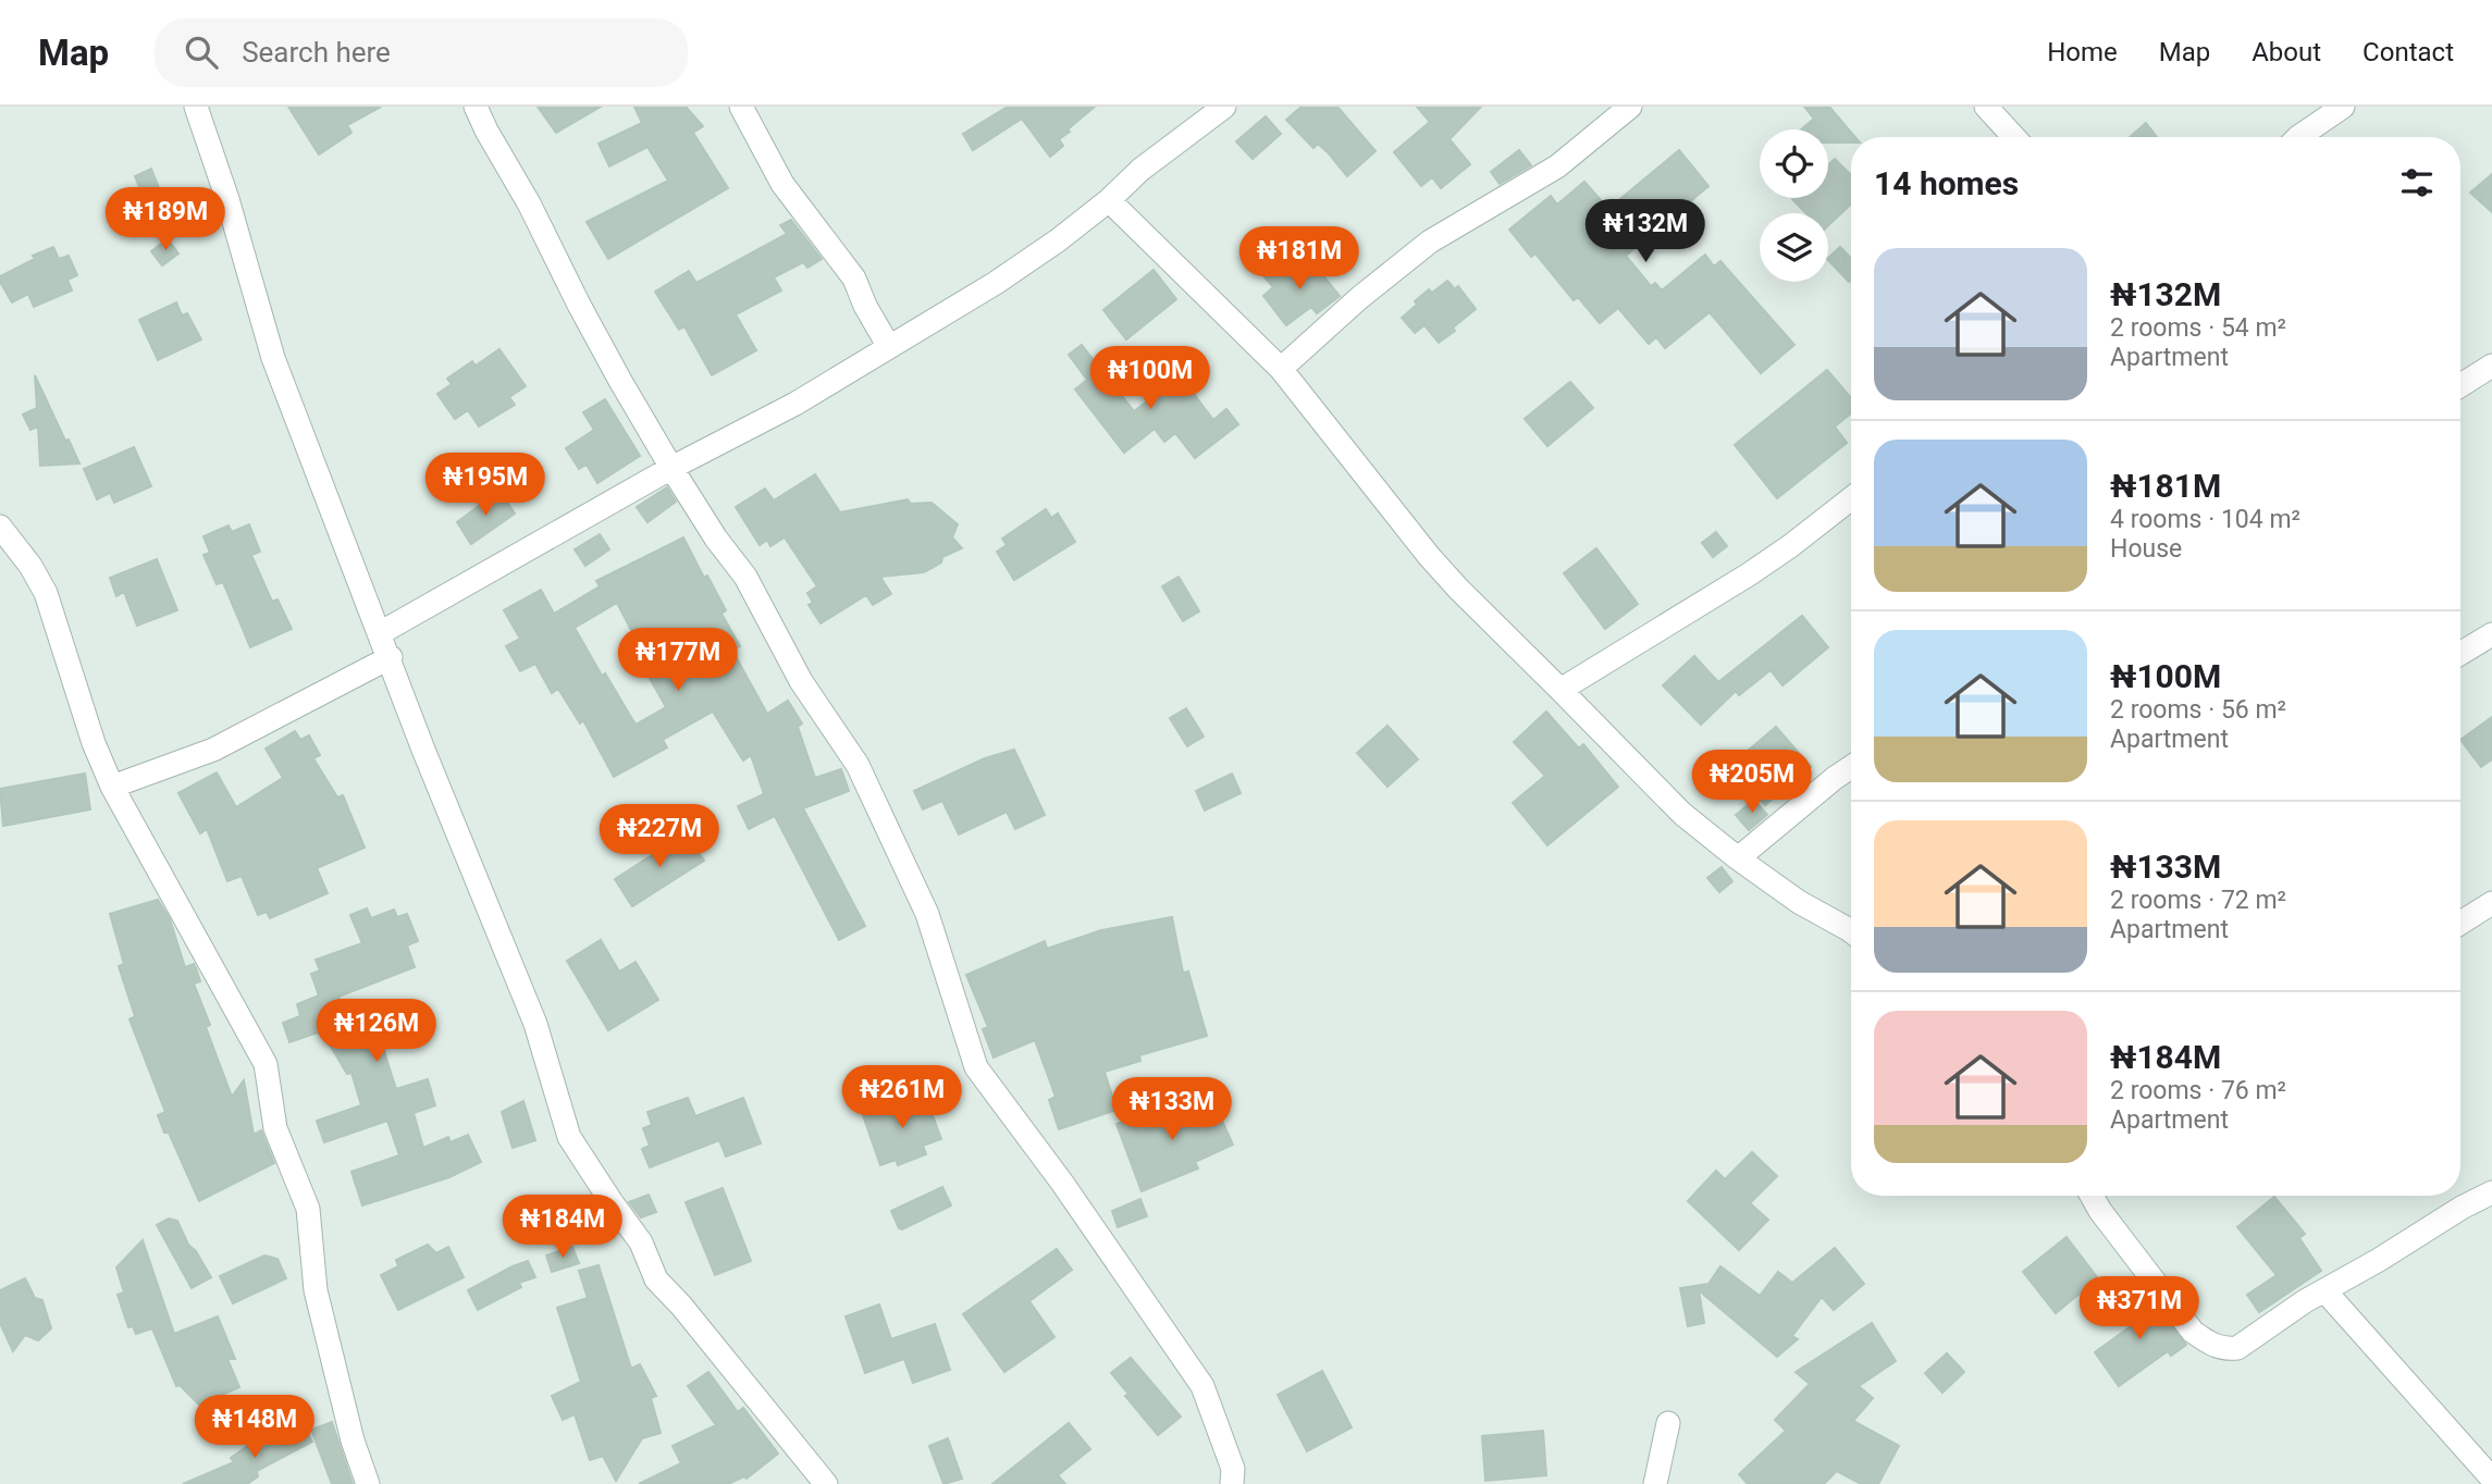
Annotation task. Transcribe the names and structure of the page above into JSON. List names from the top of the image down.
{
  "page": {
    "header": "Map",
    "search": "Search here",
    "nav": [
      "Home",
      "Map",
      "About",
      "Contact"
    ],
    "heading": "14 homes",
    "price": [
      "₦189M",
      "₦132M",
      "₦181M",
      "₦100M",
      "₦195M",
      "₦177M",
      "₦205M",
      "₦227M",
      "₦126M",
      "₦261M",
      "₦133M",
      "₦184M",
      "₦371M",
      "₦148M"
    ],
    "list": [
      {
        "name": "₦132M",
        "note": "2 rooms · 54 m² · Apartment"
      },
      {
        "name": "₦181M",
        "note": "4 rooms · 104 m² · House"
      },
      {
        "name": "₦100M",
        "note": "2 rooms · 56 m² · Apartment"
      },
      {
        "name": "₦133M",
        "note": "2 rooms · 72 m² · Apartment"
      },
      {
        "name": "₦184M",
        "note": "2 rooms · 76 m² · Apartment"
      }
    ]
  }
}
